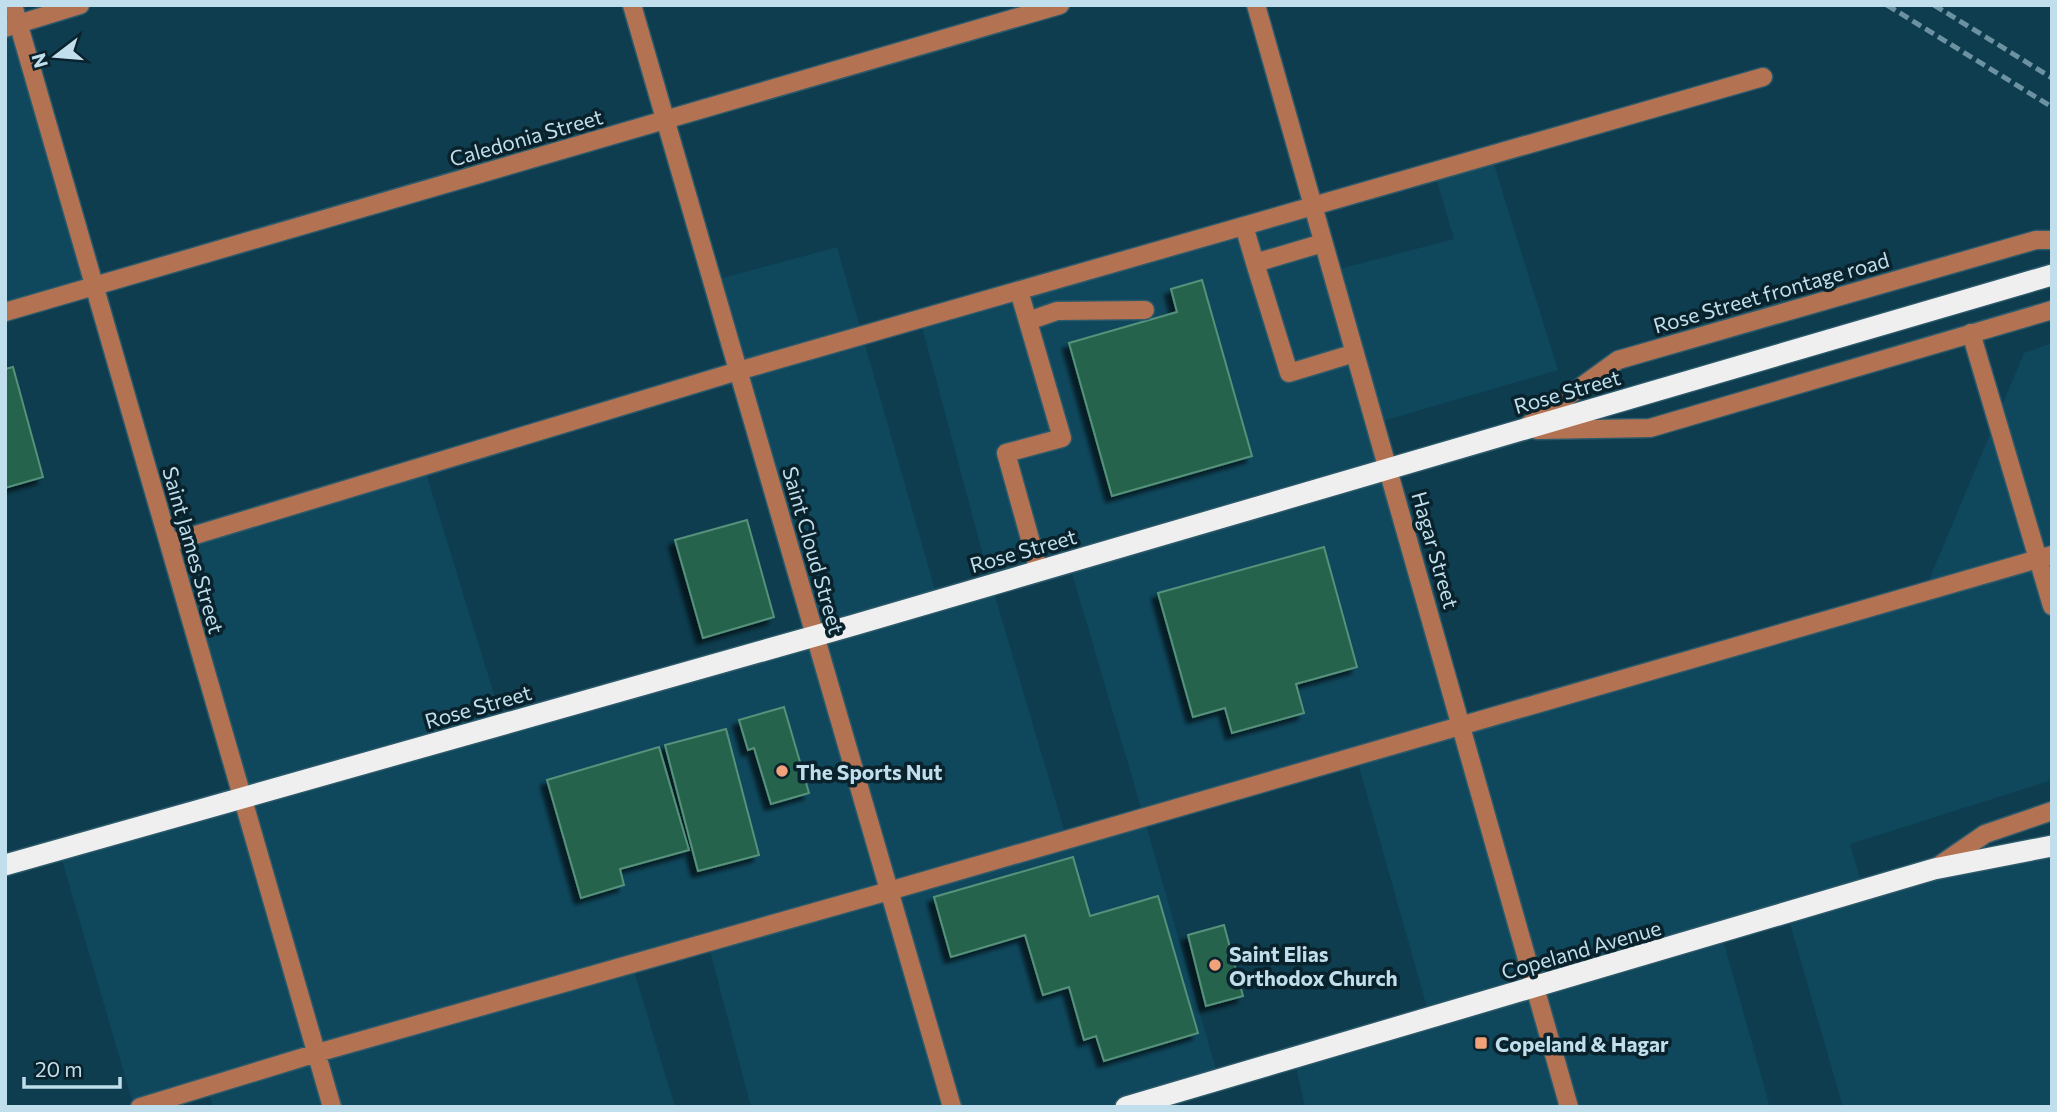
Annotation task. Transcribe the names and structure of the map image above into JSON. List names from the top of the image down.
{
  "streets": {
    "highway": ["Rose Street", "Copeland Avenue"],
    "street": [
      "Caledonia Street",
      "Rose Street frontage road",
      "Saint James Street",
      "Saint Cloud Street",
      "Hagar Street"
    ]
  },
  "crossings": [
    ["Caledonia Street", "Saint James Street"],
    ["Caledonia Street", "Saint Cloud Street"],
    ["Rose Street frontage road", "Rose Street"],
    ["Rose Street", "Saint James Street"],
    ["Rose Street", "Saint Cloud Street"],
    ["Rose Street", "Hagar Street"],
    ["Hagar Street", "Copeland Avenue"]
  ],
  "places": {
    "other": ["The Sports Nut", "Saint Elias Orthodox Church"],
    "transit": ["Copeland & Hagar"]
  },
  "scale_bar": "20 m",
  "north": "left"
}
